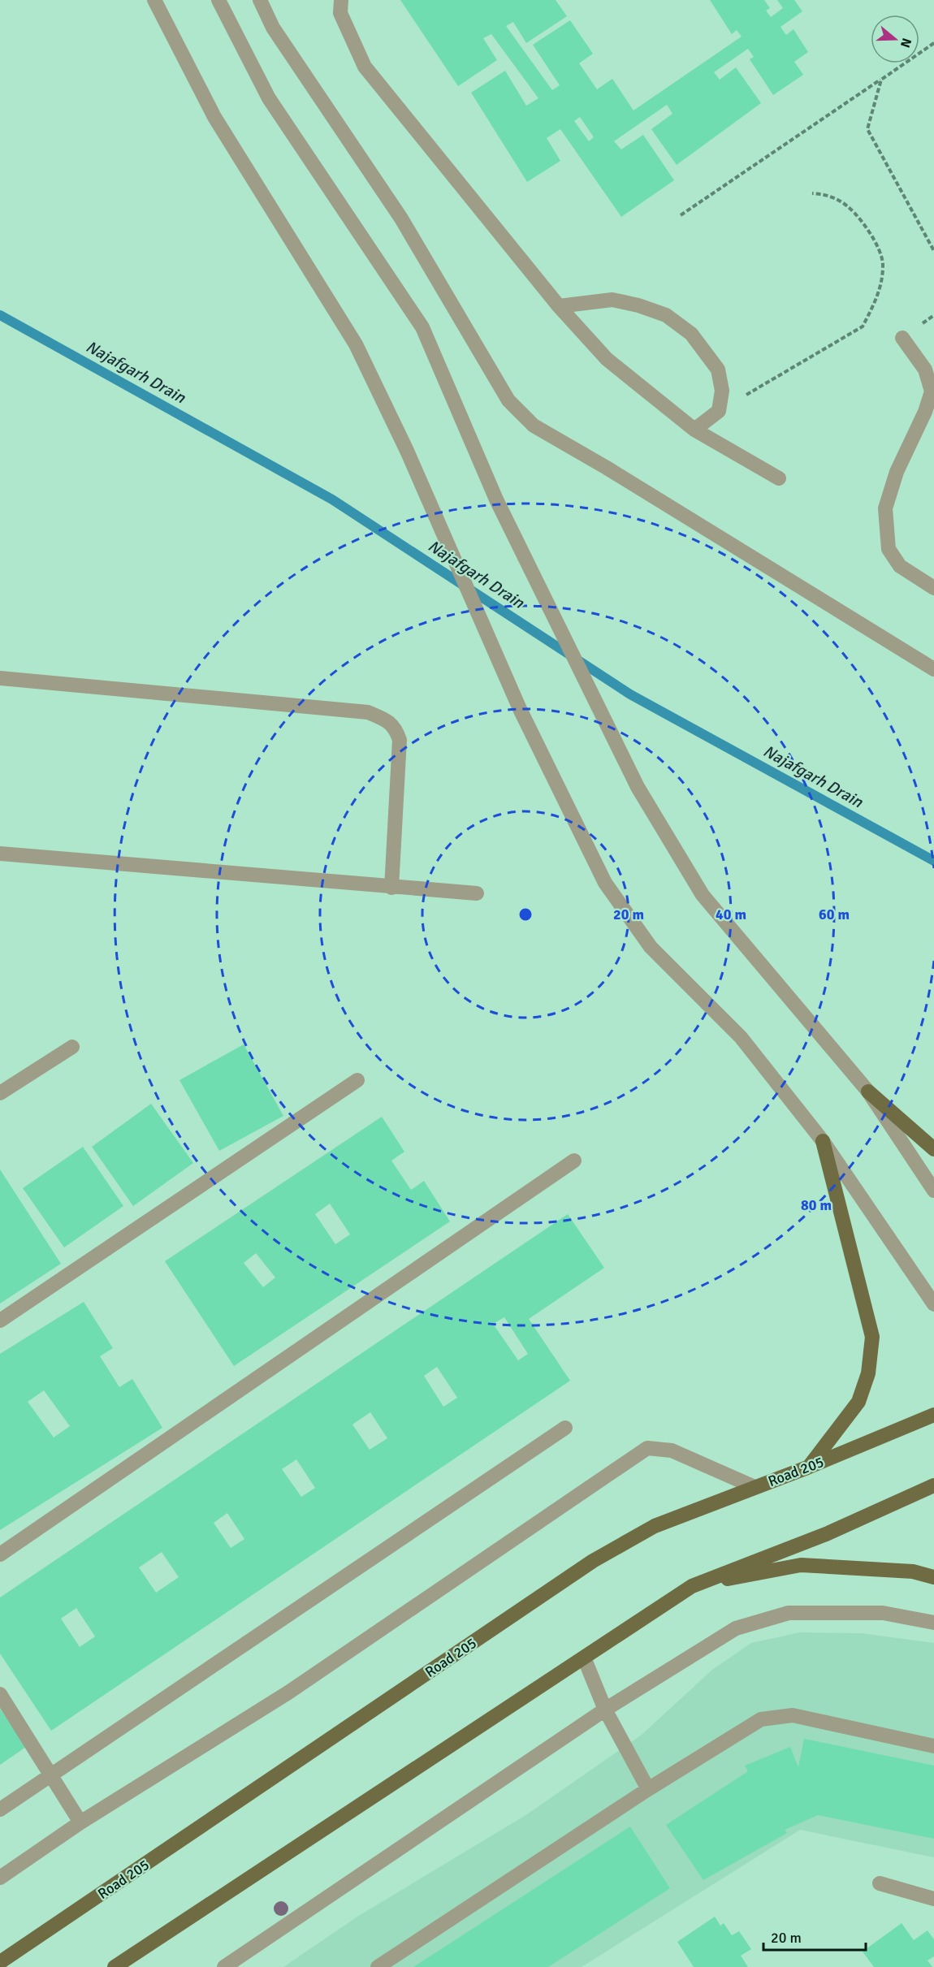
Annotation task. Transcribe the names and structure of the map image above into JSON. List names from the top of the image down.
{
  "streets": {
    "main road": ["Road 205"]
  },
  "water": ["Najafgarh Drain"],
  "scale_bar": "20 m",
  "north": "right",
  "rings": [
    "20 m",
    "40 m",
    "60 m",
    "80 m"
  ]
}
